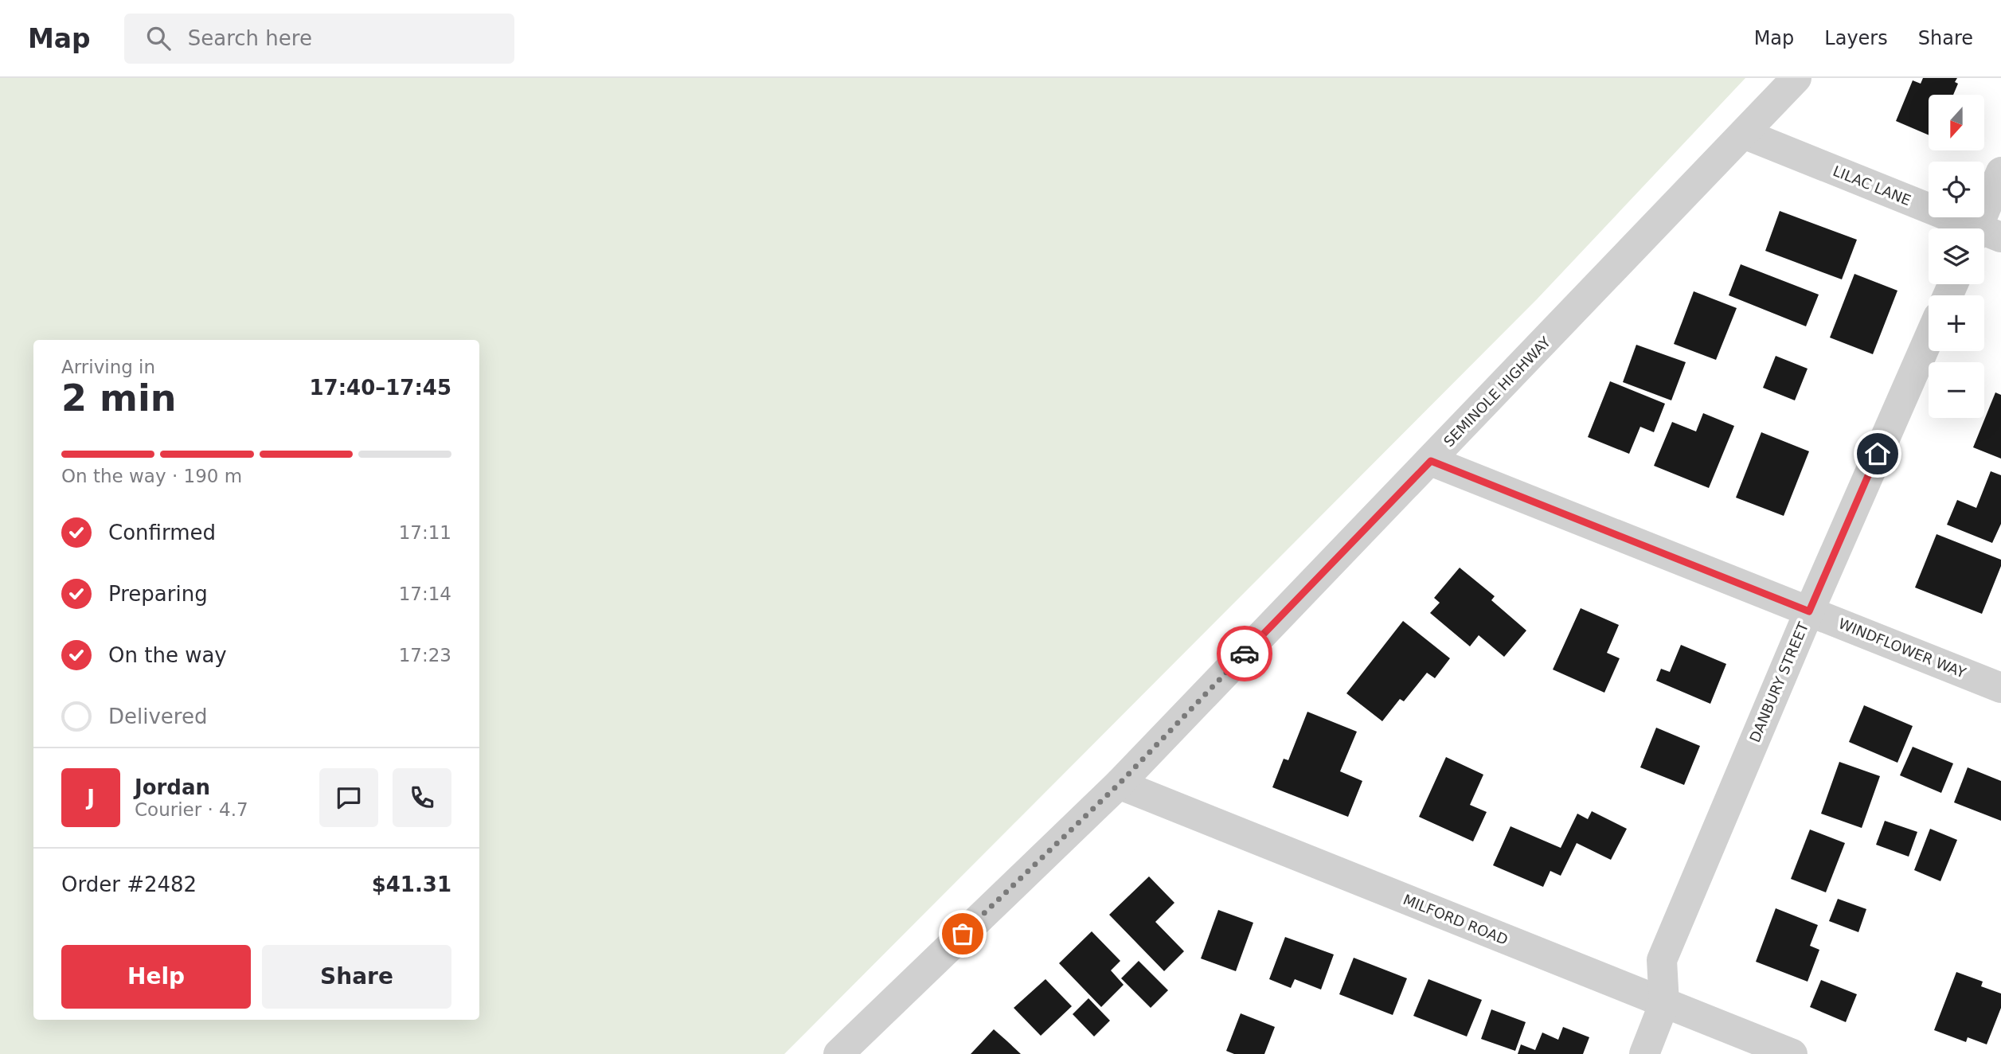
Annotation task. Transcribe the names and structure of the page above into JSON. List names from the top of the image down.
{
  "streets": {
    "street": [
      "LILAC LANE",
      "SEMINOLE HIGHWAY",
      "WINDFLOWER WAY",
      "DANBURY STREET",
      "MILFORD ROAD"
    ]
  },
  "crossings": [
    ["LILAC LANE", "SEMINOLE HIGHWAY"],
    ["SEMINOLE HIGHWAY", "WINDFLOWER WAY"],
    ["SEMINOLE HIGHWAY", "MILFORD ROAD"],
    ["WINDFLOWER WAY", "DANBURY STREET"],
    ["DANBURY STREET", "MILFORD ROAD"]
  ],
  "north": "bottom",
  "page": {
    "header": "Map",
    "search": "Search here",
    "nav": ["Map", "Layers", "Share"],
    "map_buttons": ["+", "−"],
    "heading": ["2 min", "Arriving in", "17:40–17:45"],
    "panel": [
      "Jordan",
      "Courier · 4.7",
      "Order #2482",
      "$41.31"
    ],
    "bar": "On the way · 190 m",
    "list": [
      ["Confirmed", "17:11"],
      ["Preparing", "17:14"],
      ["On the way", "17:23"],
      "Delivered"
    ],
    "round": "J",
    "buttons": ["Help", "Share"]
  }
}
